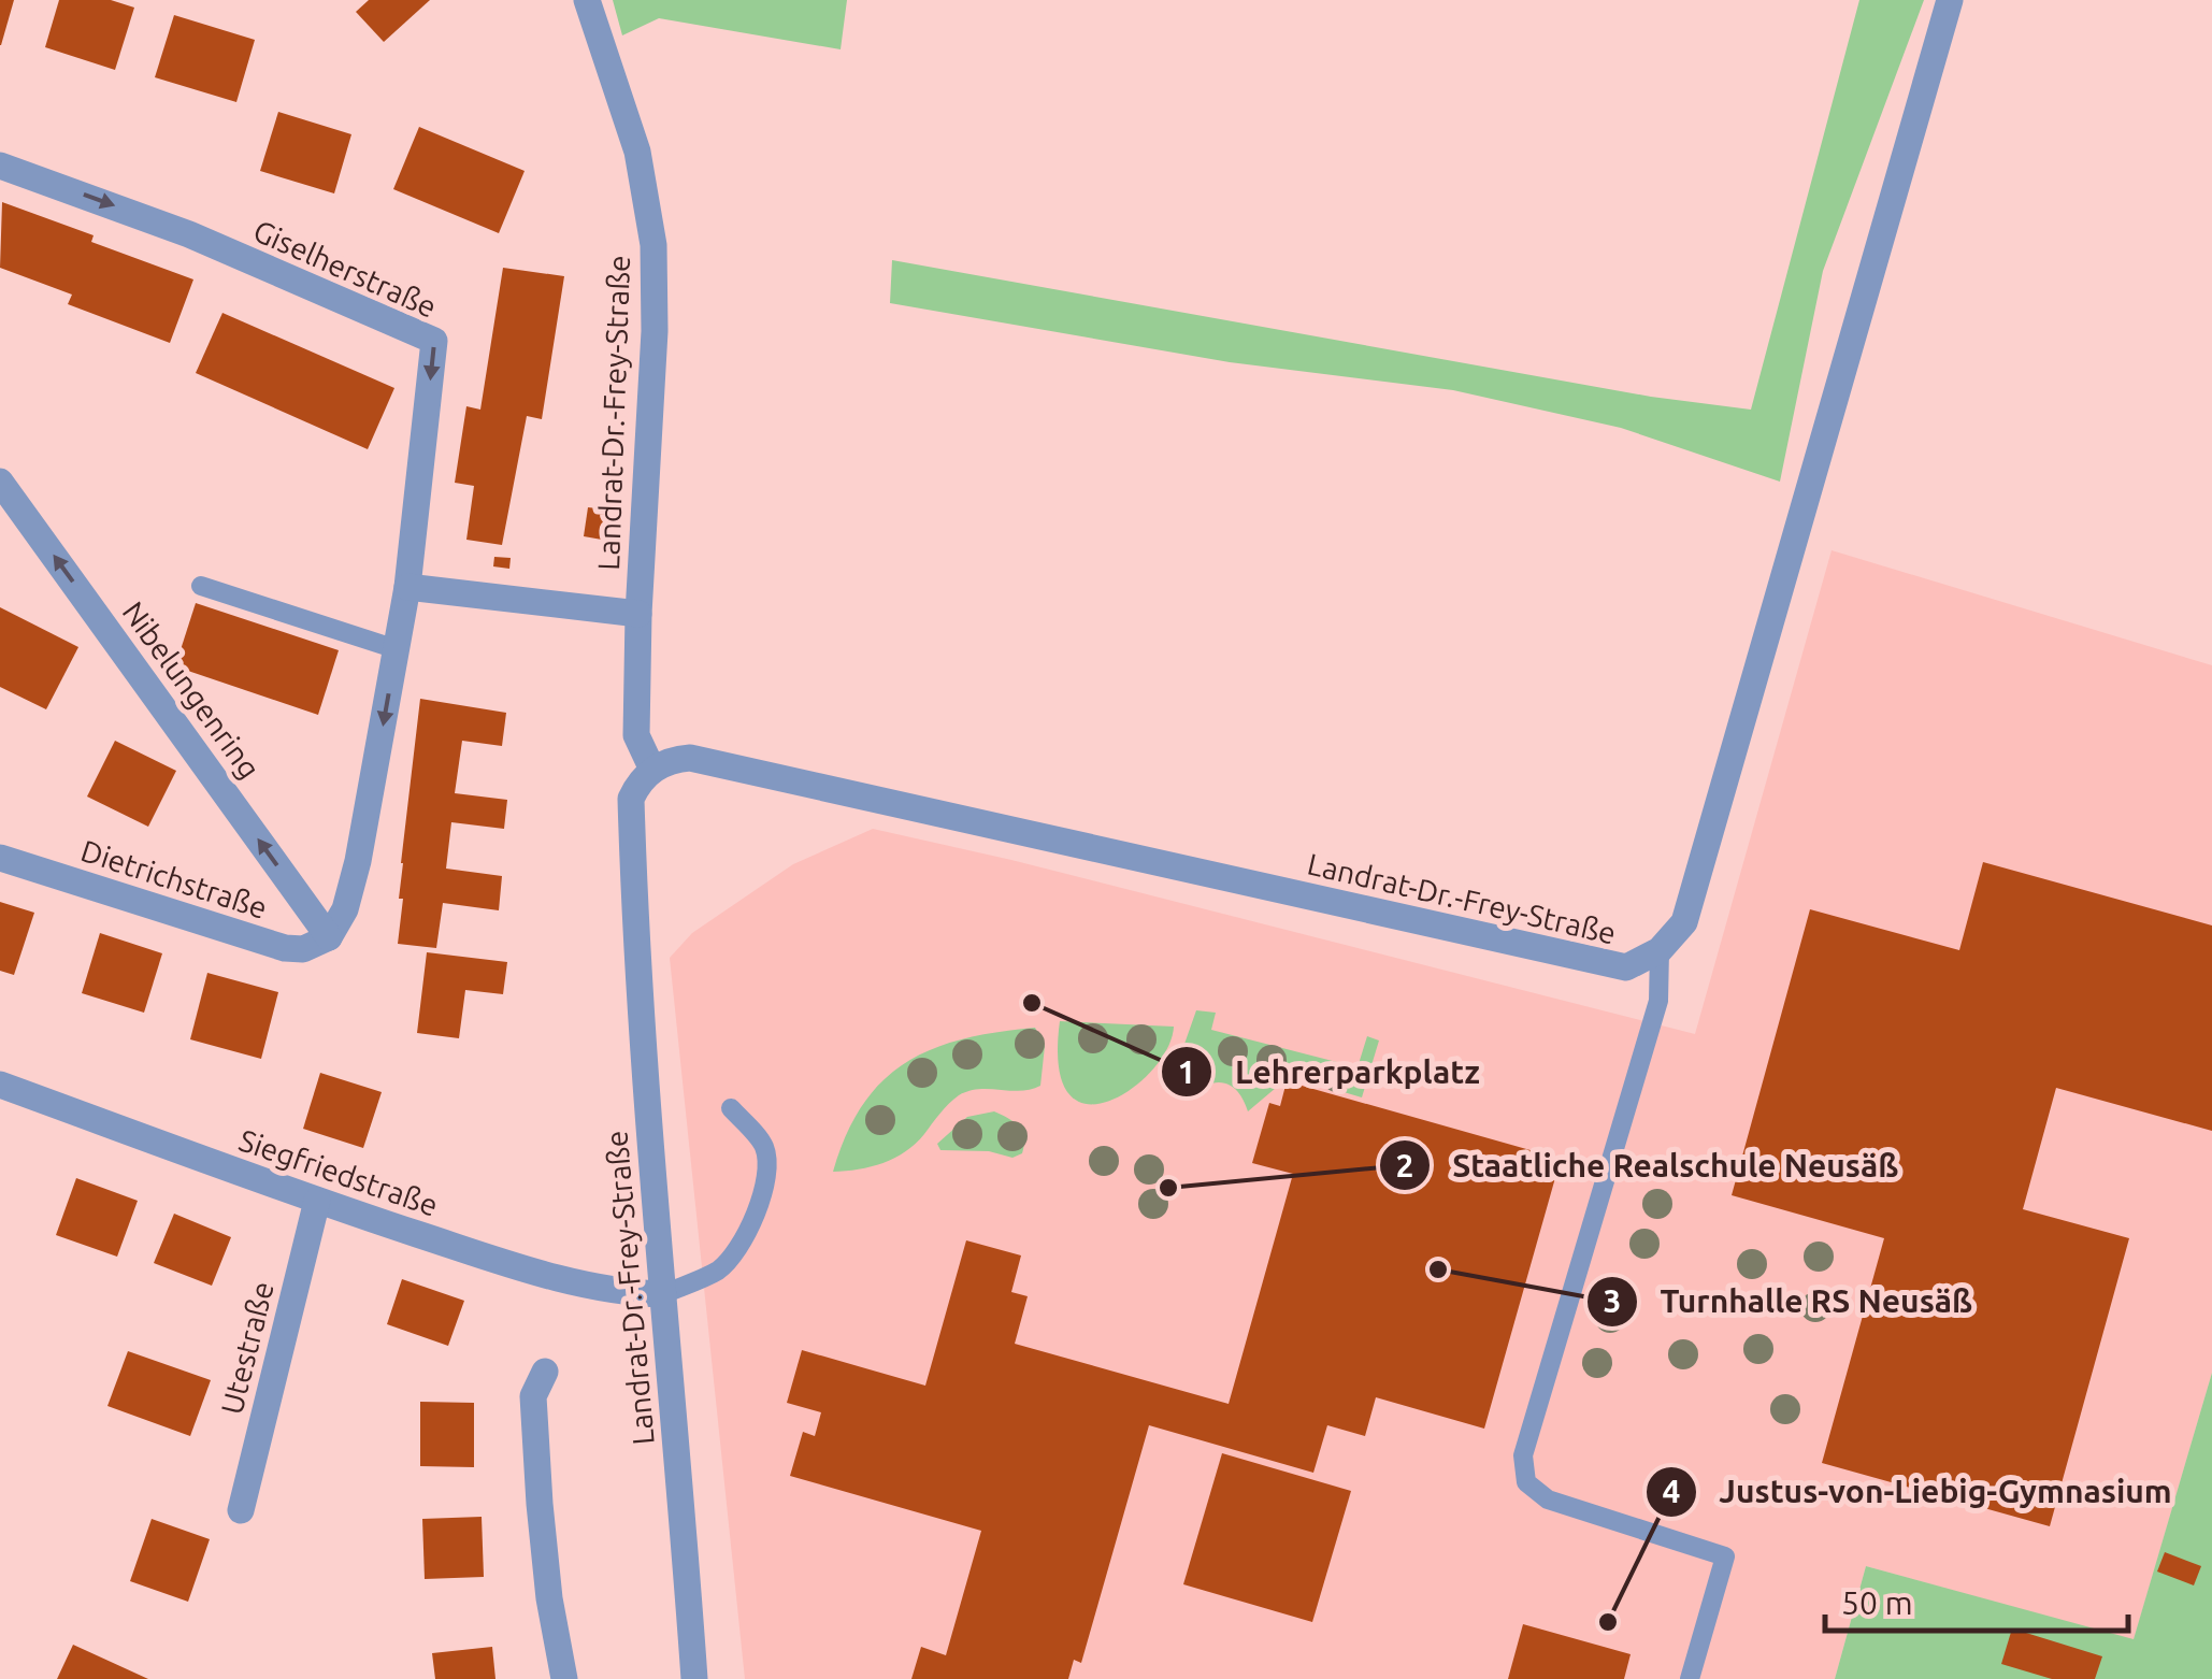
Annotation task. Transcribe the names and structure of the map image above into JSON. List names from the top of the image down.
{
  "streets": {
    "street": [
      "Giselherstraße",
      "Landrat-Dr.-Frey-Straße",
      "Nibelungenring",
      "Dietrichstraße",
      "Siegfriedstraße",
      "Utestraße"
    ]
  },
  "crossings": [
    ["Giselherstraße", "Nibelungenring"],
    ["Giselherstraße", "Dietrichstraße"],
    ["Landrat-Dr.-Frey-Straße", "Siegfriedstraße"],
    ["Nibelungenring", "Dietrichstraße"],
    ["Siegfriedstraße", "Utestraße"]
  ],
  "one_way": ["Nibelungenring"],
  "places": [
    "Lehrerparkplatz",
    "Staatliche Realschule Neusäß",
    "Turnhalle RS Neusäß",
    "Justus-von-Liebig-Gymnasium"
  ],
  "scale_bar": "50 m"
}
